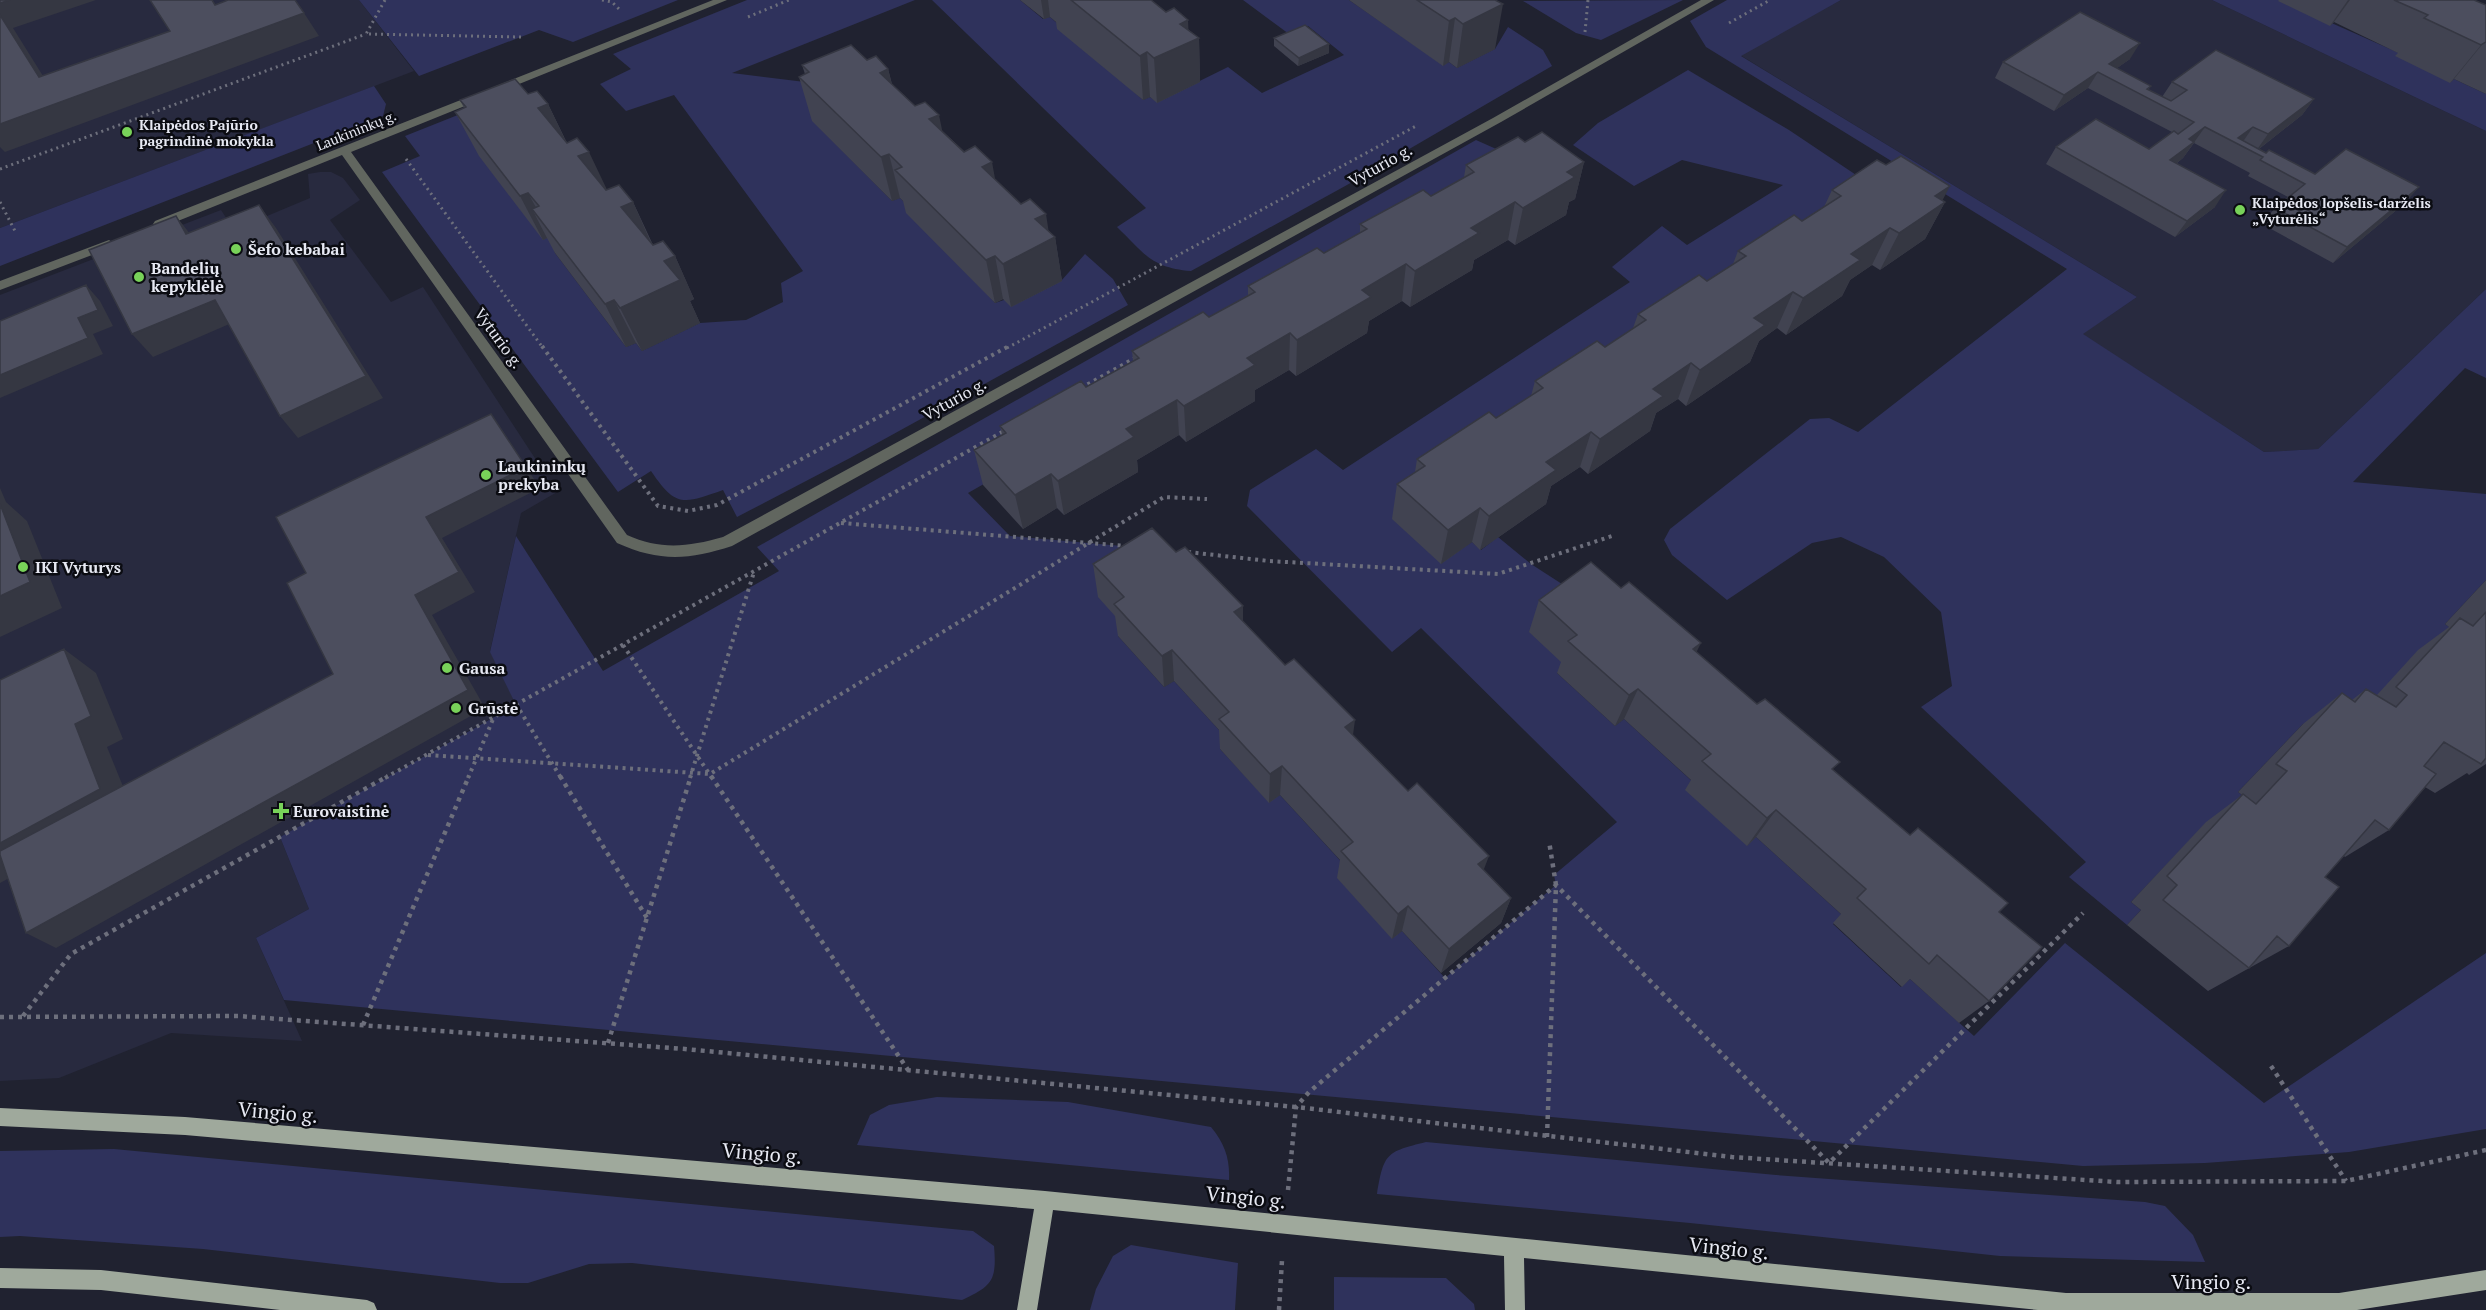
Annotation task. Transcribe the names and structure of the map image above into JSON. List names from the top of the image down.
{
  "streets": {
    "main road": ["Vingio g."],
    "street": ["Laukininkų g.", "Vyturio g."]
  },
  "crossings": [
    ["Laukininkų g.", "Vyturio g."]
  ],
  "places": {
    "other": [
      "Klaipėdos Pajūrio pagrindinė mokykla",
      "Klaipėdos lopšelis-darželis „Vyturėlis“",
      "Šefo kebabai",
      "Bandelių kepyklėlė",
      "Laukininkų prekyba",
      "IKI Vyturys",
      "Gausa",
      "Grūstė"
    ],
    "health": ["Eurovaistinė"]
  }
}
